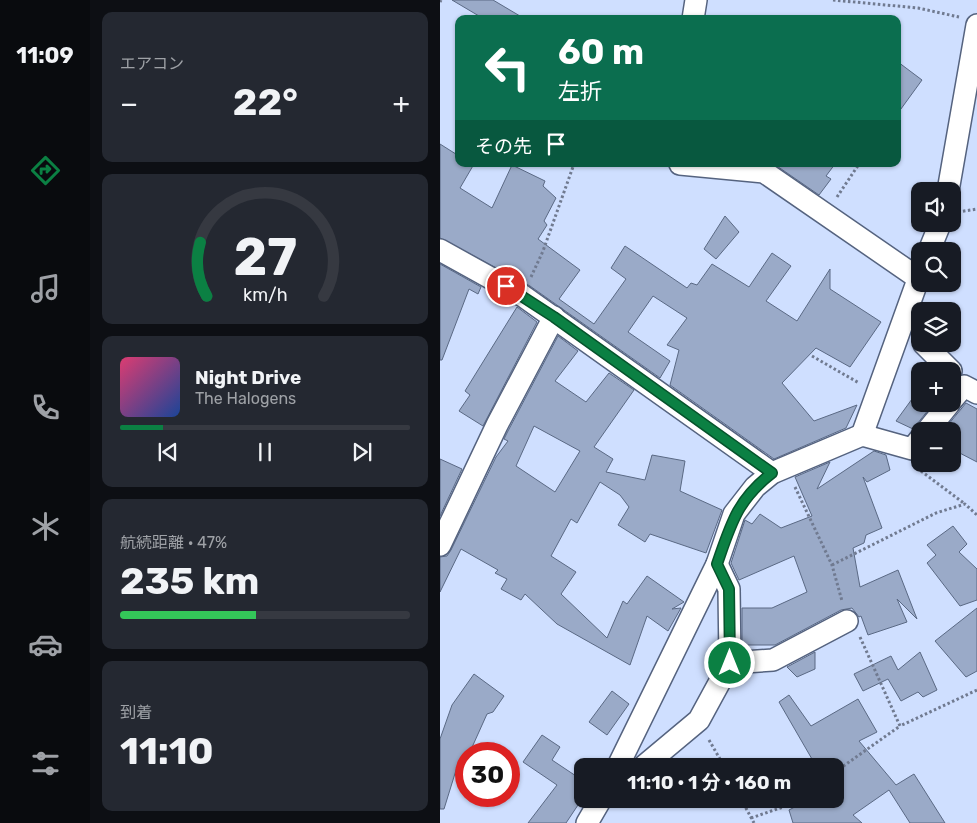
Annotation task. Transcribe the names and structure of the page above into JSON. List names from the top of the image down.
{
  "page": {
    "tabs": "11:09",
    "tile": [
      "エアコン",
      ["航続距離 · 47%", "235 km"],
      ["到着", "11:10"]
    ],
    "turn": ["60 m", "左折"],
    "heat": ["−", "22°", "+"],
    "then": "その先",
    "map_buttons": ["+", "−"],
    "song": ["Night Drive", "The Halogens"],
    "limit": "30",
    "trip": "11:10 · 1 分 · 160 m",
    "gauge": ["27", "km/h"]
  }
}
